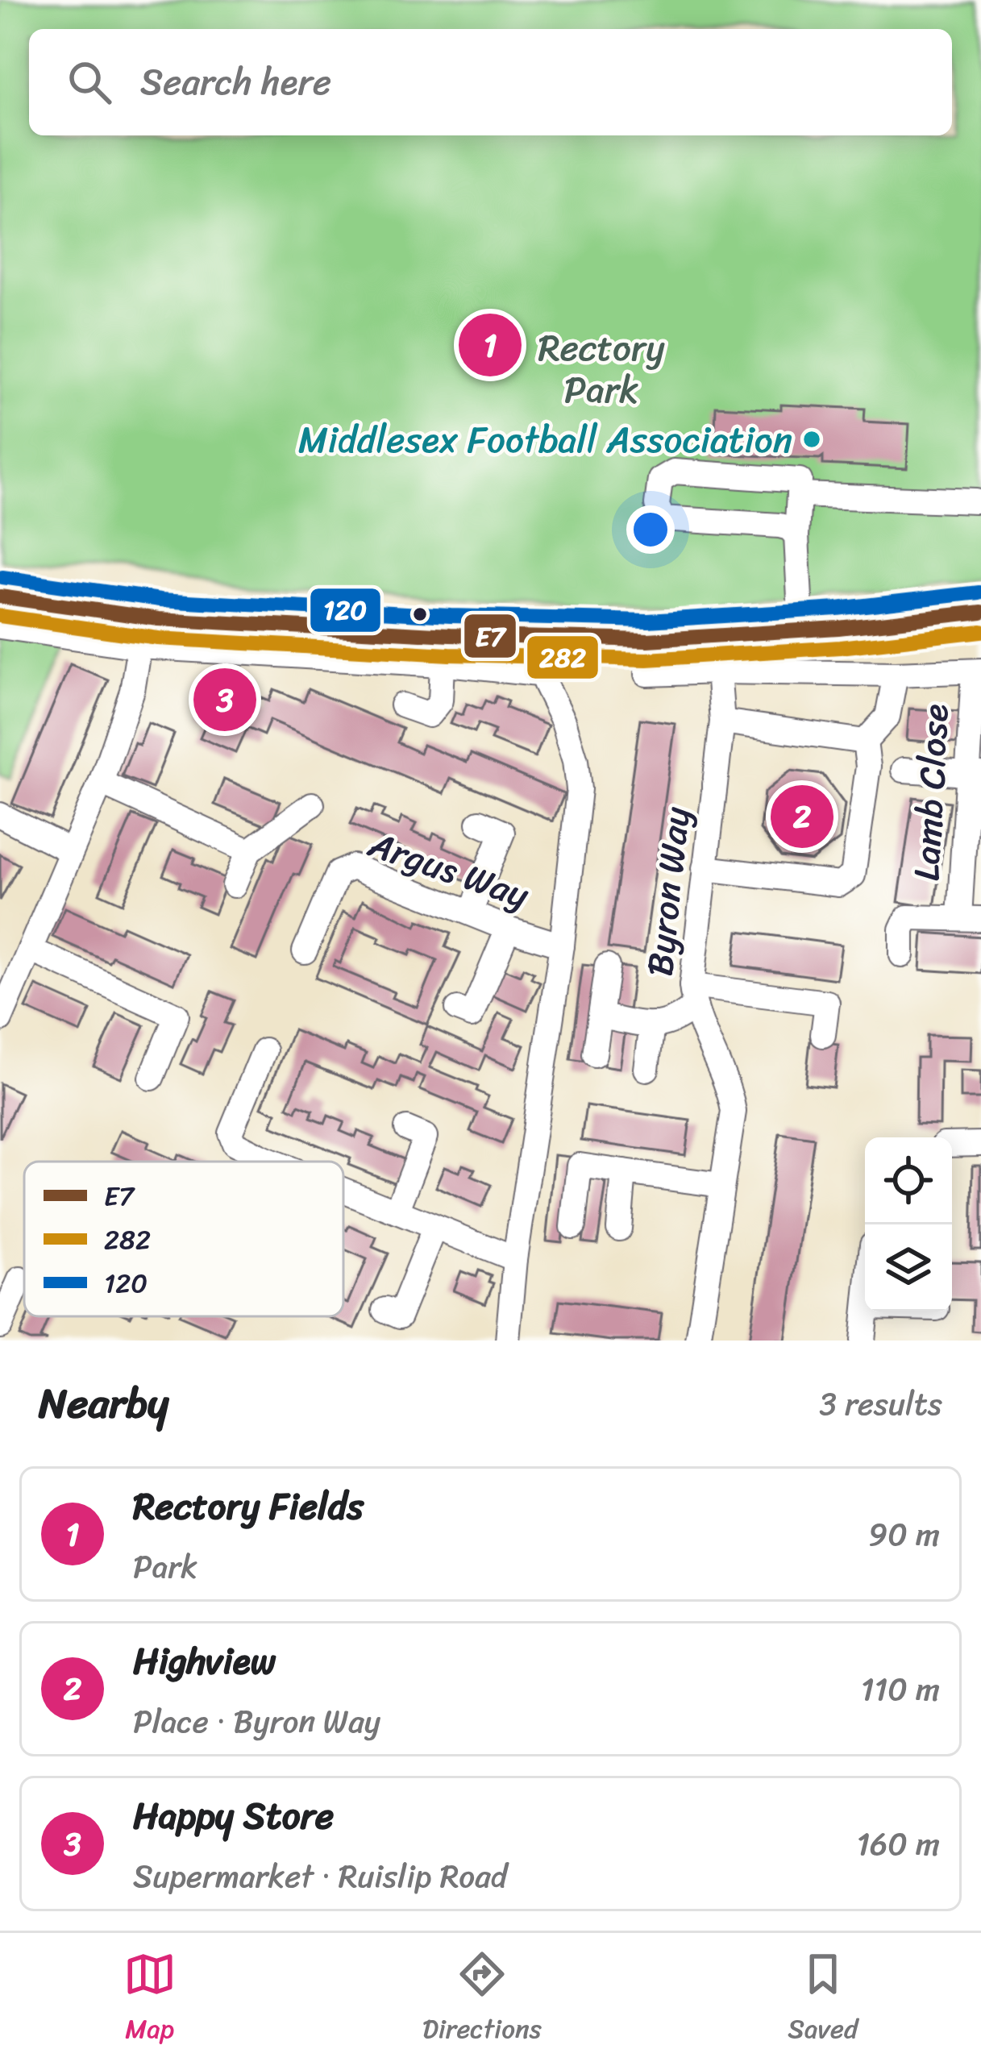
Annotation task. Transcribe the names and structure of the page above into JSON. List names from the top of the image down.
{
  "streets": {
    "street": ["Lamb Close", "Argus Way", "Byron Way"]
  },
  "parks": ["Rectory Park"],
  "places": ["Middlesex Football Association"],
  "lines": ["transit line 120", "transit line E7", "transit line 282"],
  "legend": ["E7", "282", "120"],
  "page": {
    "search": "Search here",
    "pins": ["1", "3", "2"],
    "heading": ["Nearby", "3 results"],
    "list": [
      {
        "mark": "1",
        "name": "Rectory Fields",
        "note": "Park",
        "value": "90 m"
      },
      {
        "mark": "2",
        "name": "Highview",
        "note": "Place · Byron Way",
        "value": "110 m"
      },
      {
        "mark": "3",
        "name": "Happy Store",
        "note": "Supermarket · Ruislip Road",
        "value": "160 m"
      }
    ],
    "nav": ["Map", "Directions", "Saved"]
  }
}
